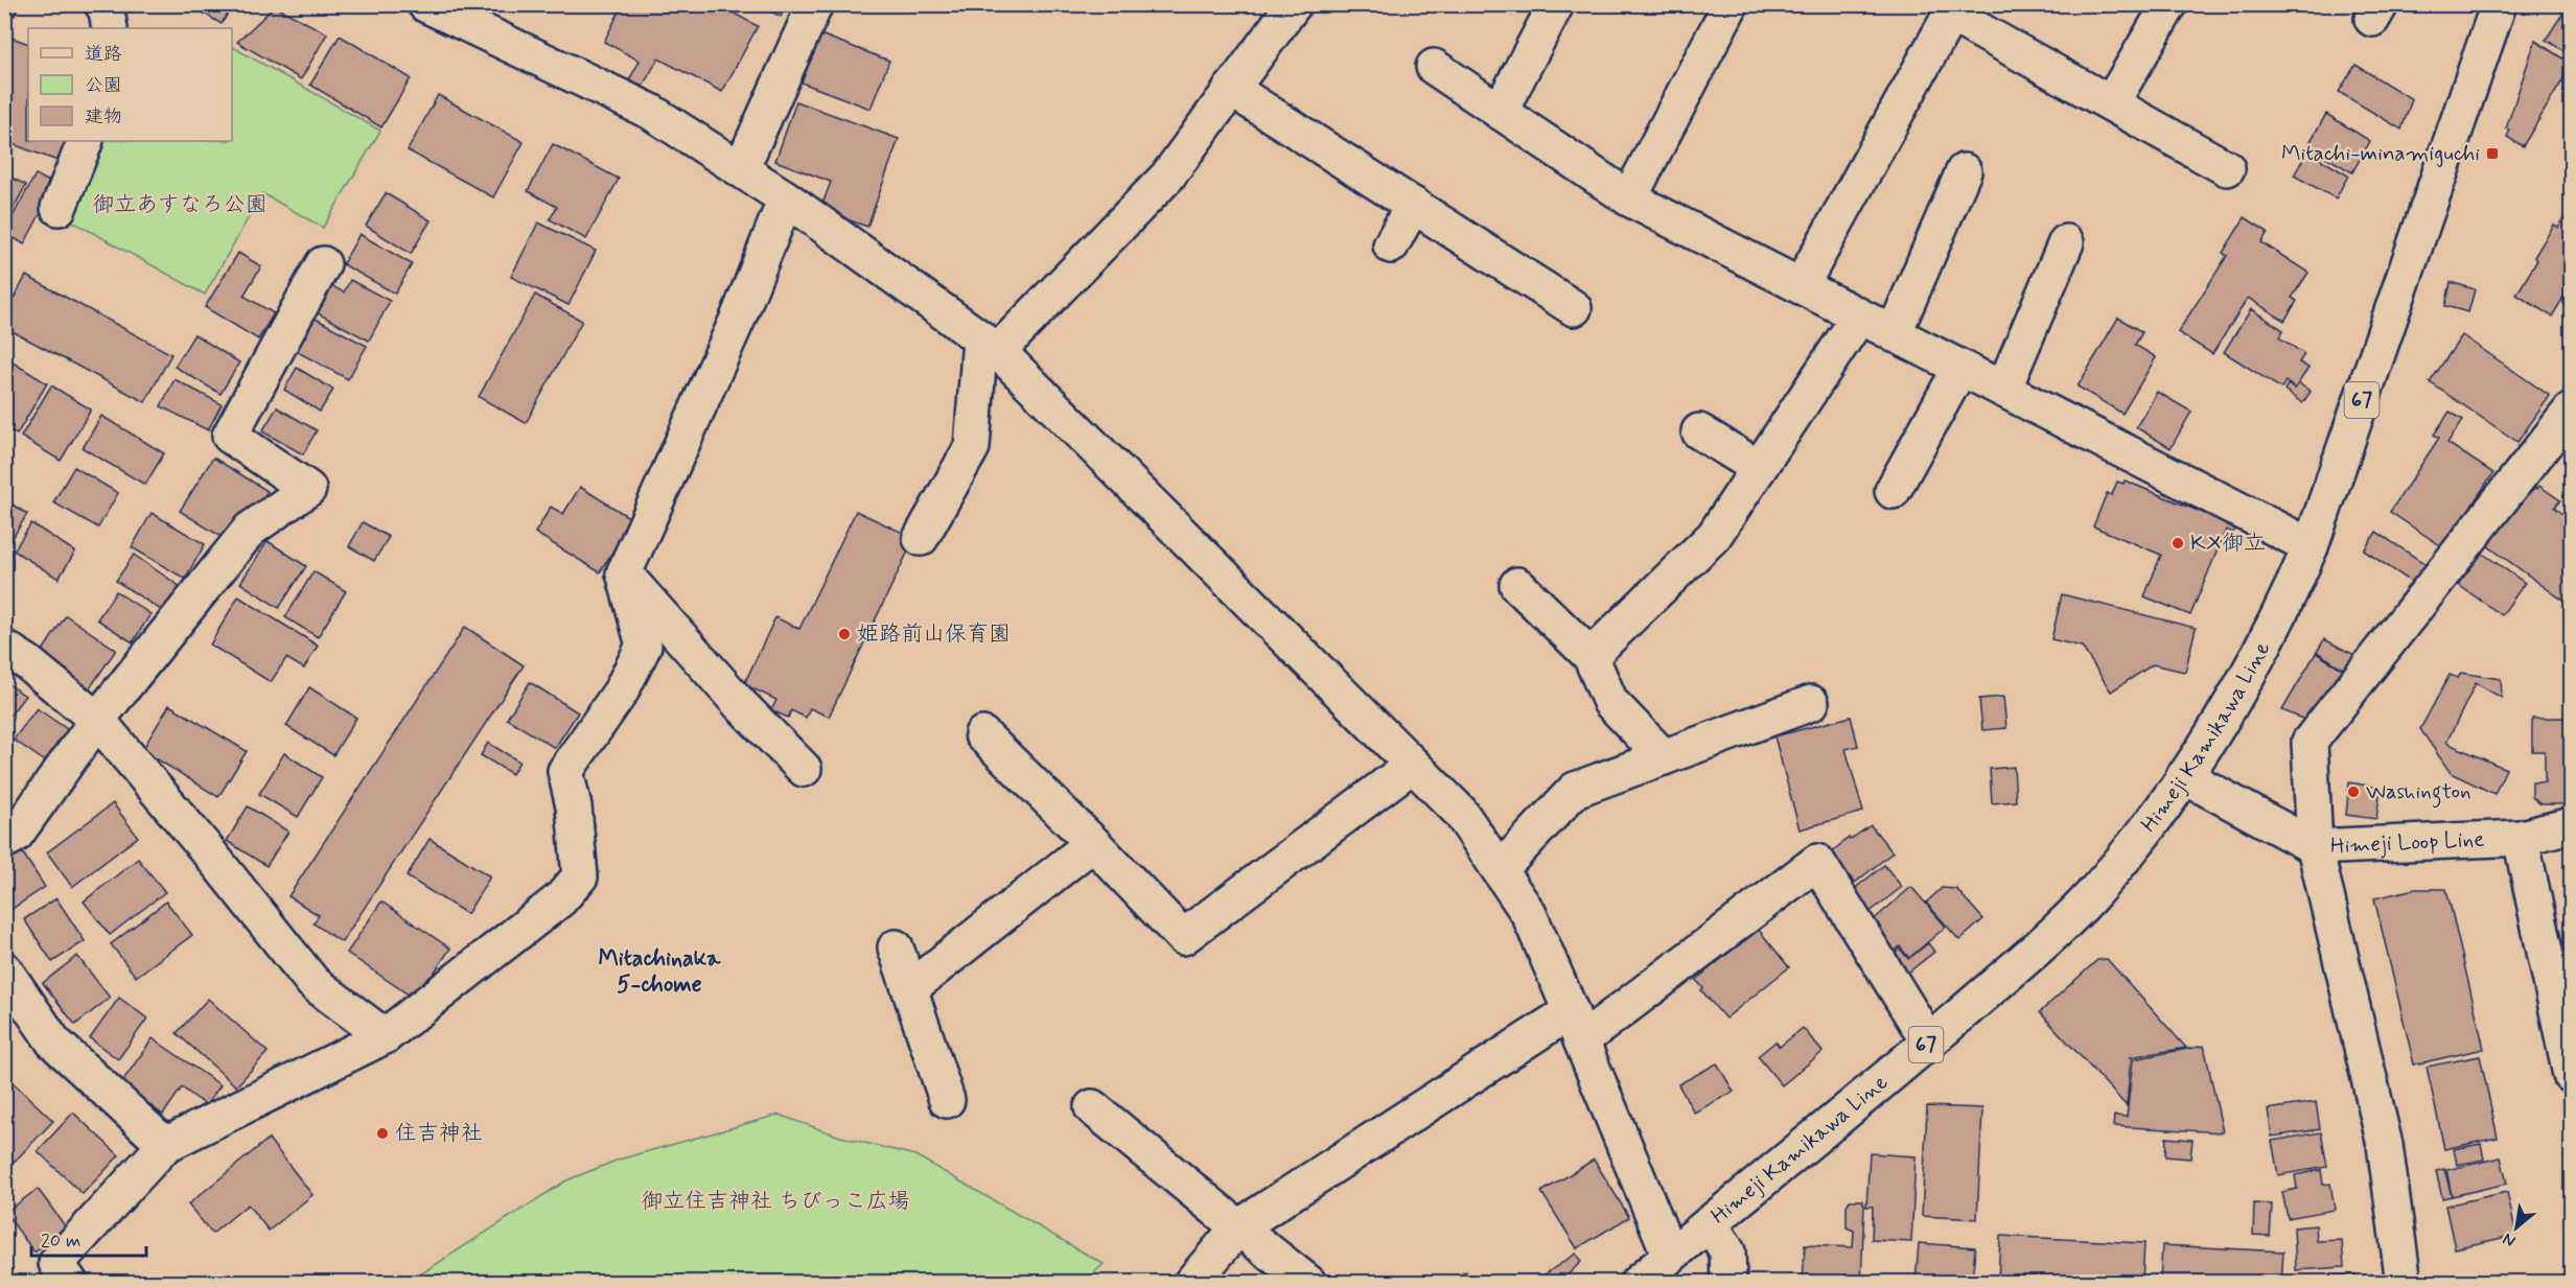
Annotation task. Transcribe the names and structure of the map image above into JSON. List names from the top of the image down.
{
  "streets": {
    "street": ["67", "Himeji Kamikawa Line", "Himeji Loop Line"]
  },
  "crossings": [
    ["Himeji Kamikawa Line", "Himeji Loop Line"]
  ],
  "districts": ["Mitachinaka 5-chome"],
  "parks": ["御立あすなろ公園", "御立住吉神社 ちびっこ広場"],
  "places": {
    "transit": ["Mitachi-minamiguchi"],
    "other": [
      "KX御立",
      "姫路前山保育園",
      "Washington",
      "住吉神社"
    ]
  },
  "legend": ["道路", "公園", "建物"],
  "scale_bar": "20 m",
  "north": "bottom left"
}
